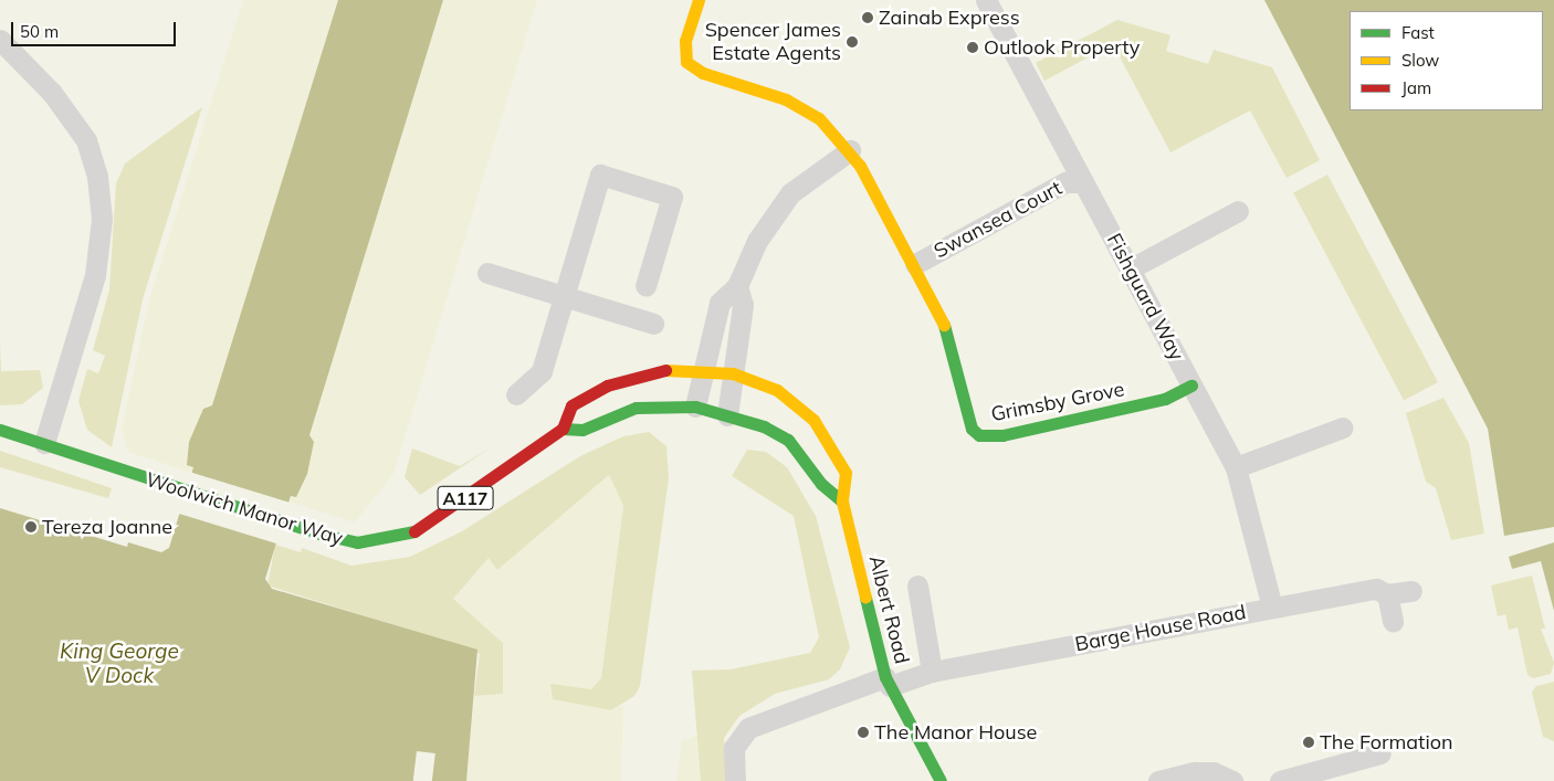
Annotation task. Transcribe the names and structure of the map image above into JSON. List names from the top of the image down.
{
  "streets": {
    "main road": [
      "Grimsby Grove",
      "A117",
      "Woolwich Manor Way",
      "Albert Road"
    ],
    "street": ["Swansea Court", "Fishguard Way", "Barge House Road"]
  },
  "crossings": [
    ["Swansea Court", "Fishguard Way"],
    ["Swansea Court", "Grimsby Grove"],
    ["Fishguard Way", "Grimsby Grove"],
    ["Fishguard Way", "Barge House Road"],
    ["Woolwich Manor Way", "Albert Road"],
    ["Albert Road", "Barge House Road"]
  ],
  "water": ["King George V Dock"],
  "places": [
    "Zainab Express",
    "Spencer James Estate Agents",
    "Outlook Property",
    "Tereza Joanne",
    "The Manor House",
    "The Formation"
  ],
  "legend": ["Fast", "Slow", "Jam"],
  "scale_bar": "50 m"
}
